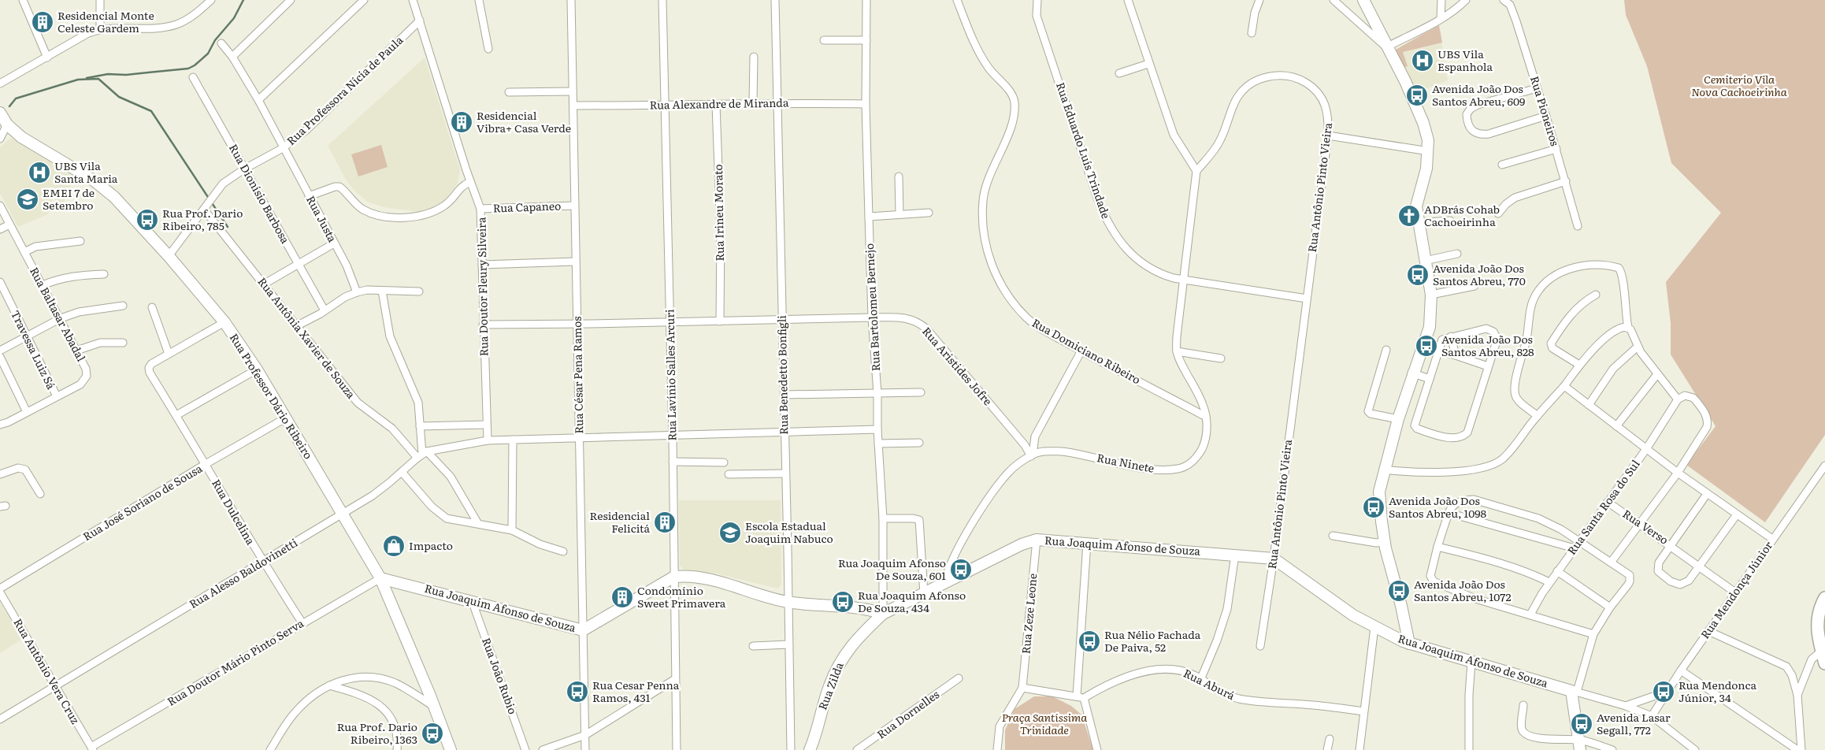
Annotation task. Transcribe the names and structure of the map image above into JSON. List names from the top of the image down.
{
  "streets": {
    "main road": ["Rua Professor Dário Ribeiro", "Rua Joaquim Afonso de Souza", "Rua Zilda"],
    "street": [
      "Rua Professora Nícia de Paula",
      "Rua Alexandre de Miranda",
      "Rua Pioneiros",
      "Rua Eduardo Luís Trindade",
      "Rua Antônio Pinto Vieira",
      "Rua Dionísio Barbosa",
      "Rua Capaneo",
      "Rua Irineu Morato",
      "Rua Justa",
      "Rua Doutor Fleury Silveira",
      "Rua Bartolomeu Bernejo",
      "Rua Baltasar Abadal",
      "Rua Antônia Xavier de Souza",
      "Travessa Luiz Sá",
      "Rua Domiciano Ribeiro",
      "Rua Aristides Jofre",
      "Rua César Pena Ramos",
      "Rua Lavínio Salles Arcuri",
      "Rua Benedetto Bonfigli",
      "Rua Ninete",
      "Rua José Soriano de Sousa",
      "Rua Santa Rosa do Sul",
      "Rua Dulcelina",
      "Rua Verso",
      "Rua Alesso Baldovinetti",
      "Rua Mendonça Júnior",
      "Rua Zeze Leone",
      "Rua Doutor Mário Pinto Serva",
      "Rua Antônio Vera Cruz",
      "Rua João Rubio",
      "Rua Aburá",
      "Rua Dornelles"
    ]
  },
  "crossings": [
    ["Rua Professora Nícia de Paula", "Rua Dionísio Barbosa"],
    ["Rua Professora Nícia de Paula", "Rua Justa"],
    ["Rua Professora Nícia de Paula", "Rua Doutor Fleury Silveira"],
    ["Rua Professora Nícia de Paula", "Rua Antônia Xavier de Souza"],
    ["Rua Professora Nícia de Paula", "Rua Professor Dário Ribeiro"],
    ["Rua Alexandre de Miranda", "Rua Irineu Morato"],
    ["Rua Alexandre de Miranda", "Rua Bartolomeu Bernejo"],
    ["Rua Alexandre de Miranda", "Rua César Pena Ramos"],
    ["Rua Alexandre de Miranda", "Rua Lavínio Salles Arcuri"],
    ["Rua Alexandre de Miranda", "Rua Benedetto Bonfigli"],
    ["Rua Eduardo Luís Trindade", "Rua Antônio Pinto Vieira"],
    ["Rua Eduardo Luís Trindade", "Rua Ninete"],
    ["Rua Antônio Pinto Vieira", "Rua Ninete"],
    ["Rua Antônio Pinto Vieira", "Rua Joaquim Afonso de Souza"],
    ["Rua Capaneo", "Rua Doutor Fleury Silveira"],
    ["Rua Capaneo", "Rua César Pena Ramos"],
    ["Rua Irineu Morato", "Rua Aristides Jofre"],
    ["Rua Doutor Fleury Silveira", "Rua Aristides Jofre"],
    ["Rua Bartolomeu Bernejo", "Rua Aristides Jofre"],
    ["Rua Bartolomeu Bernejo", "Rua Joaquim Afonso de Souza"],
    ["Rua Bartolomeu Bernejo", "Rua Zilda"],
    ["Rua Baltasar Abadal", "Travessa Luiz Sá"],
    ["Rua Antônia Xavier de Souza", "Rua Alesso Baldovinetti"],
    ["Rua Domiciano Ribeiro", "Rua Ninete"],
    ["Rua Aristides Jofre", "Rua César Pena Ramos"],
    ["Rua Aristides Jofre", "Rua Lavínio Salles Arcuri"],
    ["Rua Aristides Jofre", "Rua Benedetto Bonfigli"],
    ["Rua Aristides Jofre", "Rua Ninete"],
    ["Rua César Pena Ramos", "Rua Joaquim Afonso de Souza"],
    ["Rua Lavínio Salles Arcuri", "Rua Joaquim Afonso de Souza"],
    ["Rua Professor Dário Ribeiro", "Rua José Soriano de Sousa"],
    ["Rua Professor Dário Ribeiro", "Rua Joaquim Afonso de Souza"],
    ["Rua Professor Dário Ribeiro", "Rua Alesso Baldovinetti"],
    ["Rua Professor Dário Ribeiro", "Rua Doutor Mário Pinto Serva"],
    ["Rua Ninete", "Rua Joaquim Afonso de Souza"],
    ["Rua José Soriano de Sousa", "Rua Dulcelina"],
    ["Rua Santa Rosa do Sul", "Rua Verso"],
    ["Rua Dulcelina", "Rua Alesso Baldovinetti"],
    ["Rua Dulcelina", "Rua Doutor Mário Pinto Serva"],
    ["Rua Joaquim Afonso de Souza", "Rua Mendonça Júnior"],
    ["Rua Joaquim Afonso de Souza", "Rua Zeze Leone"],
    ["Rua Joaquim Afonso de Souza", "Rua Doutor Mário Pinto Serva"],
    ["Rua Joaquim Afonso de Souza", "Rua João Rubio"],
    ["Rua Joaquim Afonso de Souza", "Rua Zilda"],
    ["Rua Alesso Baldovinetti", "Rua Antônio Vera Cruz"],
    ["Rua Doutor Mário Pinto Serva", "Rua Antônio Vera Cruz"]
  ],
  "parks": ["Cemiterio Vila Nova Cachoeirinha", "Praça Santíssima Trinidade"],
  "places": {
    "building": [
      "Residencial Monte Celeste Gardem",
      "Residencial Vibra+ Casa Verde",
      "Residencial Felicitá",
      "Condomínio Sweet Primavera"
    ],
    "hospital": ["UBS Vila Espanhola", "UBS Vila Santa Maria"],
    "bus stop": [
      "Avenida João Dos Santos Abreu, 609",
      "Rua Prof. Dario Ribeiro, 785",
      "Avenida João Dos Santos Abreu, 770",
      "Avenida João Dos Santos Abreu, 828",
      "Avenida João Dos Santos Abreu, 1098",
      "Rua Joaquim Afonso De Souza, 601",
      "Avenida João Dos Santos Abreu, 1072",
      "Rua Joaquim Afonso De Souza, 434",
      "Rua Nélio Fachada De Paiva, 52",
      "Rua Cesar Penna Ramos, 431",
      "Rua Mendonca Júnior, 34",
      "Avenida Lasar Segall, 772",
      "Rua Prof. Dario Ribeiro, 1363"
    ],
    "school or university": ["EMEI 7 de Setembro", "Escola Estadual Joaquim Nabuco"],
    "church": ["ADBrás Cohab Cachoeirinha"],
    "shop": ["Impacto"]
  }
}
